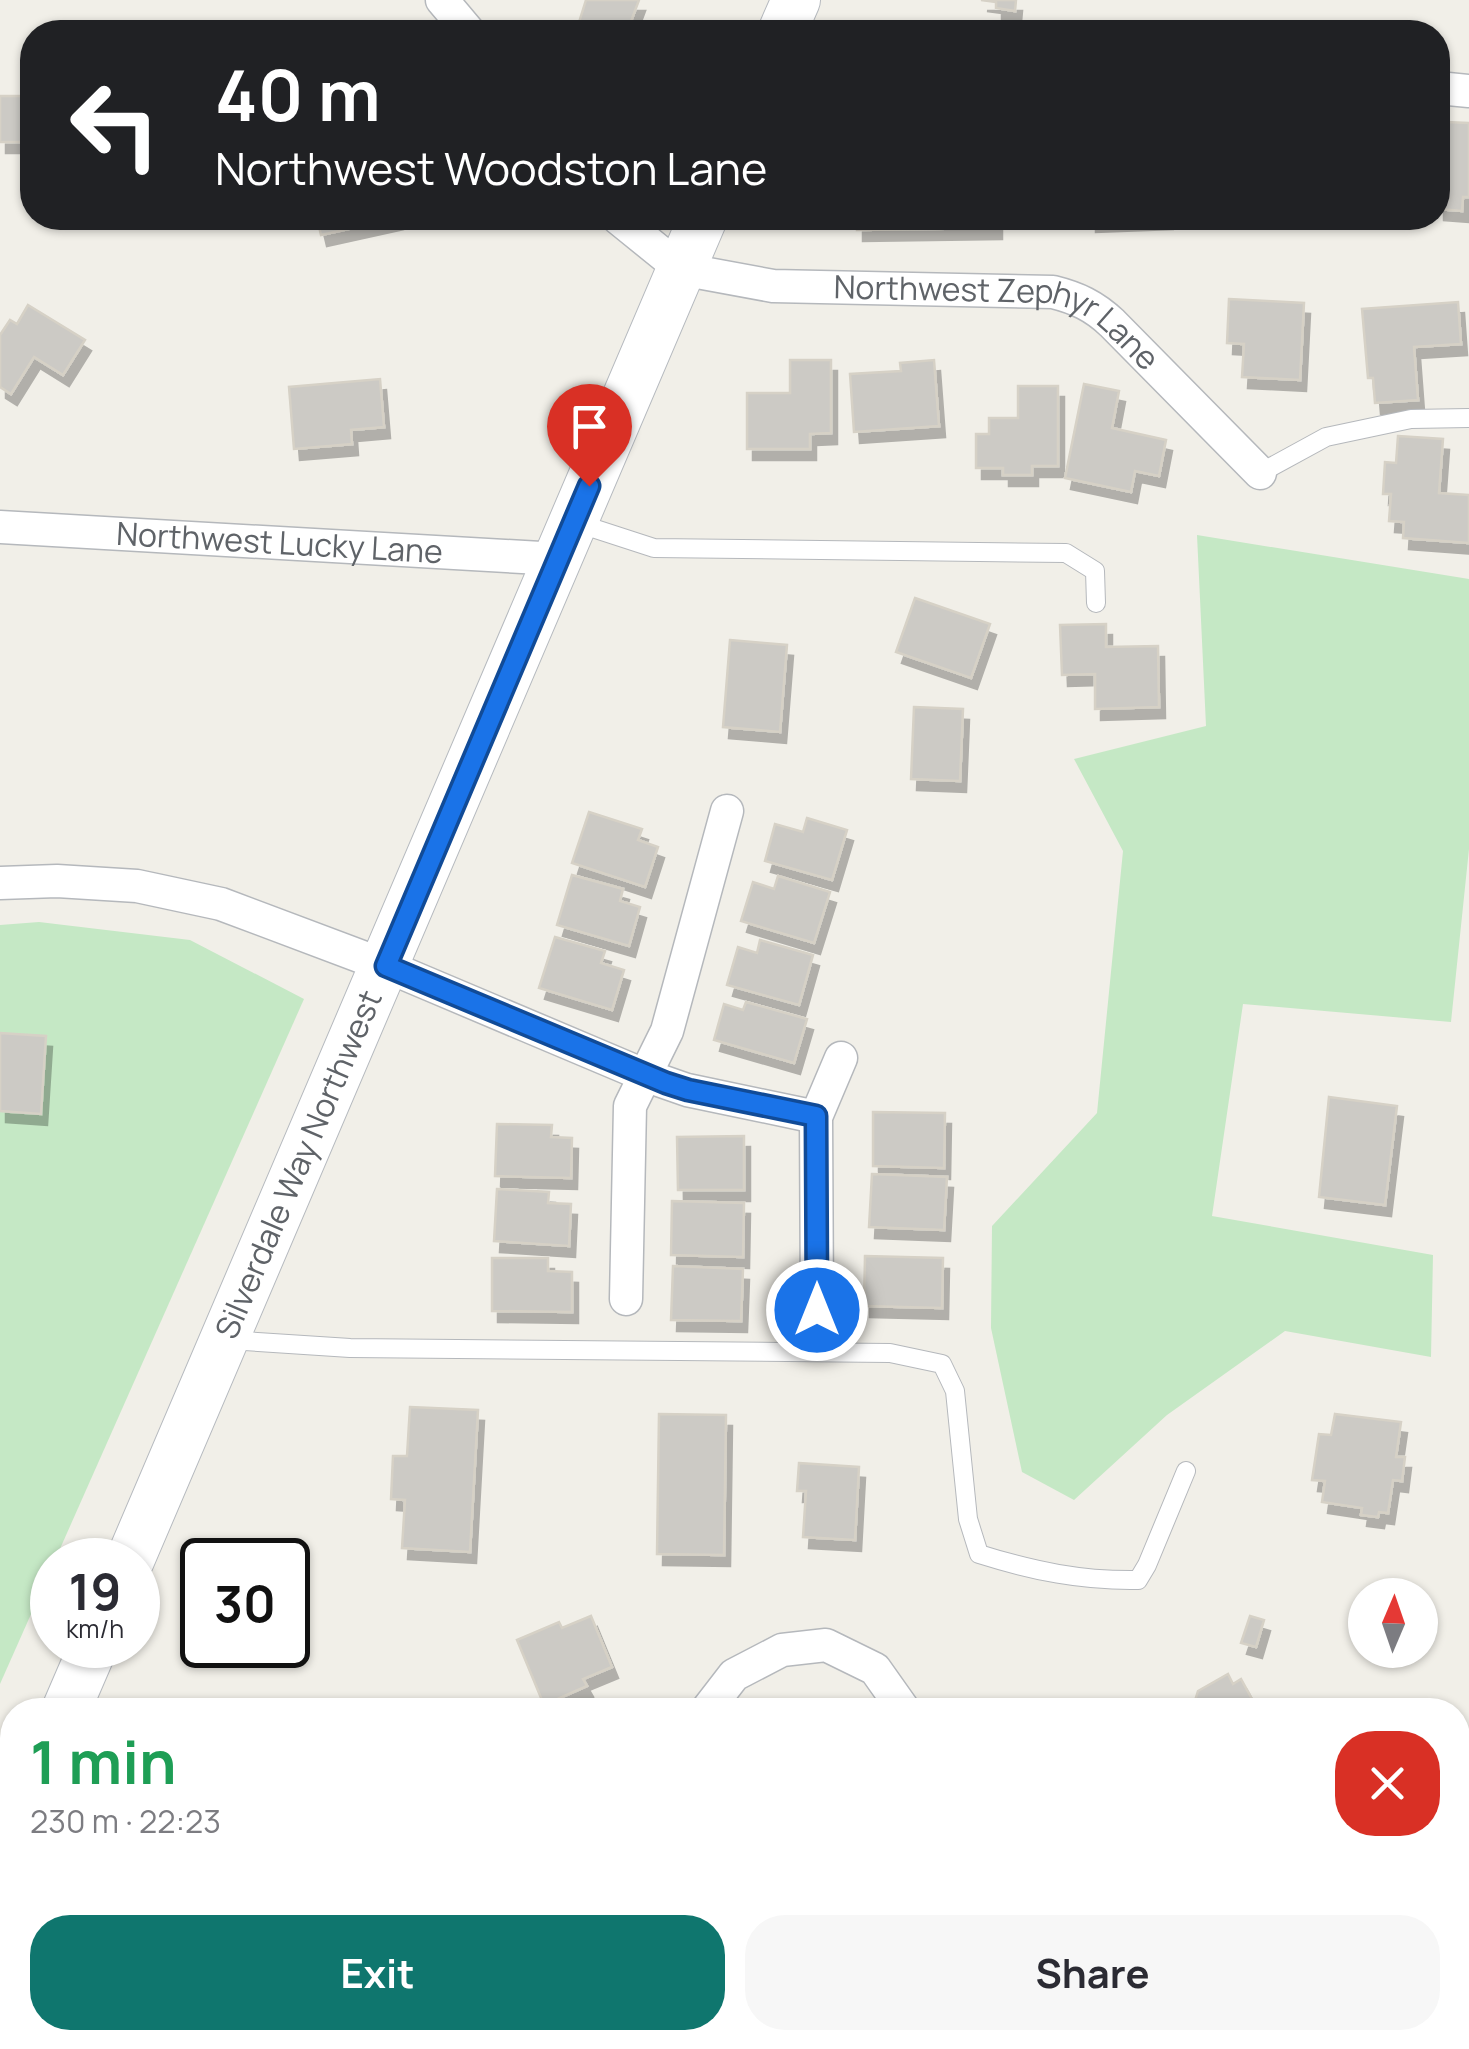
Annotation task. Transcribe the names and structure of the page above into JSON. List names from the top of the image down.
{
  "streets": {
    "main road": ["Silverdale Way Northwest"],
    "street": ["Northwest Zephyr Lane", "Northwest Lucky Lane"]
  },
  "crossings": [
    ["Northwest Zephyr Lane", "Silverdale Way Northwest"],
    ["Northwest Lucky Lane", "Silverdale Way Northwest"]
  ],
  "north": "top",
  "page": {
    "turn": ["40 m", "Northwest Woodston Lane"],
    "speed": "19 km/h",
    "limit": "30",
    "heading": ["1 min", "230 m · 22:23"],
    "buttons": ["Exit", "Share"]
  }
}
